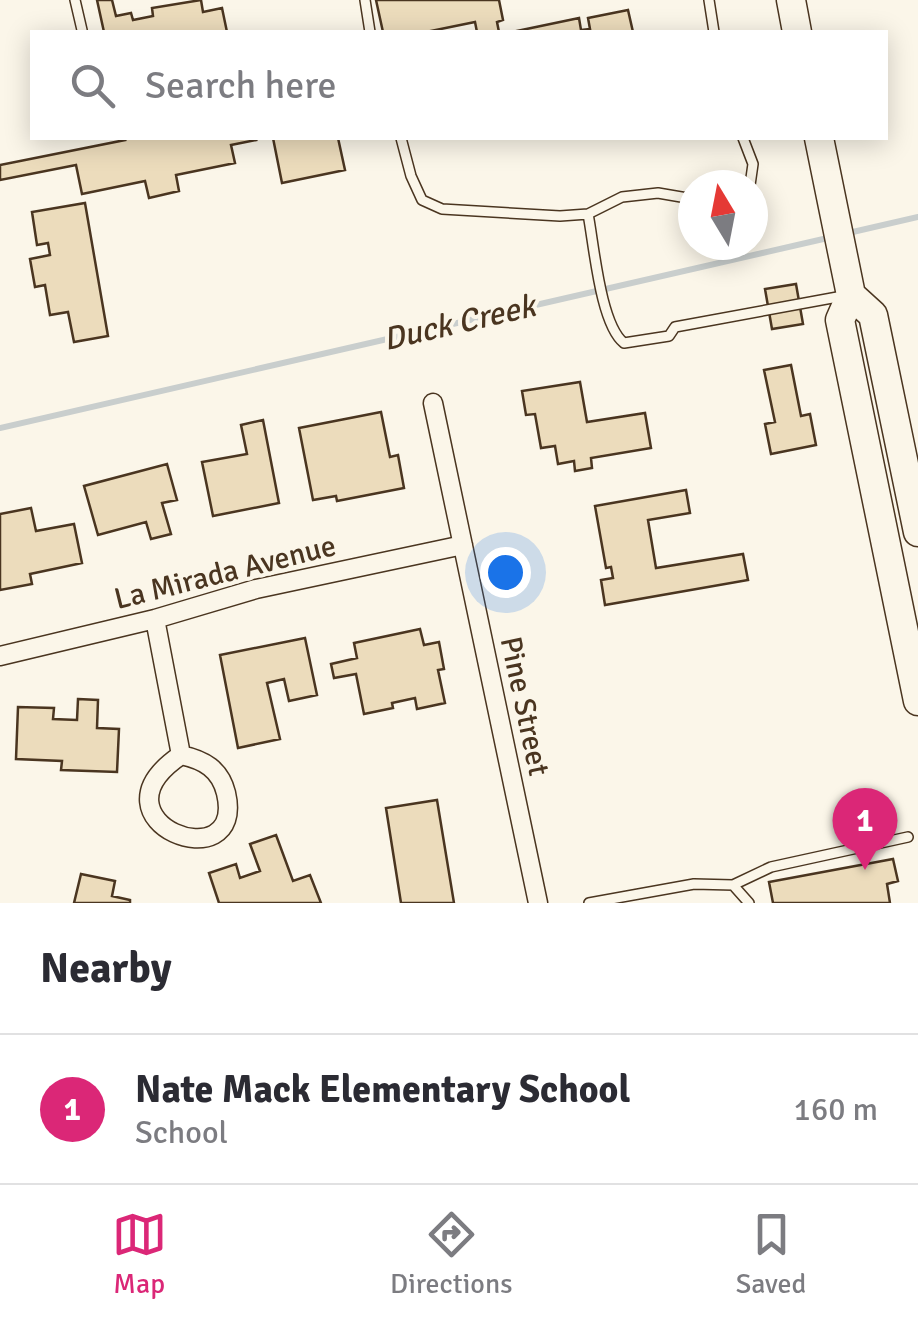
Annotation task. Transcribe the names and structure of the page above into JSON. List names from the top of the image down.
{
  "streets": {
    "street": ["La Mirada Avenue", "Pine Street"]
  },
  "crossings": [
    ["La Mirada Avenue", "Pine Street"]
  ],
  "water": ["Duck Creek"],
  "north": "top",
  "page": {
    "search": "Search here",
    "pins": "1",
    "heading": "Nearby",
    "list": [
      {
        "mark": "1",
        "name": "Nate Mack Elementary School",
        "note": "School",
        "value": "160 m"
      }
    ],
    "nav": ["Map", "Directions", "Saved"]
  }
}
